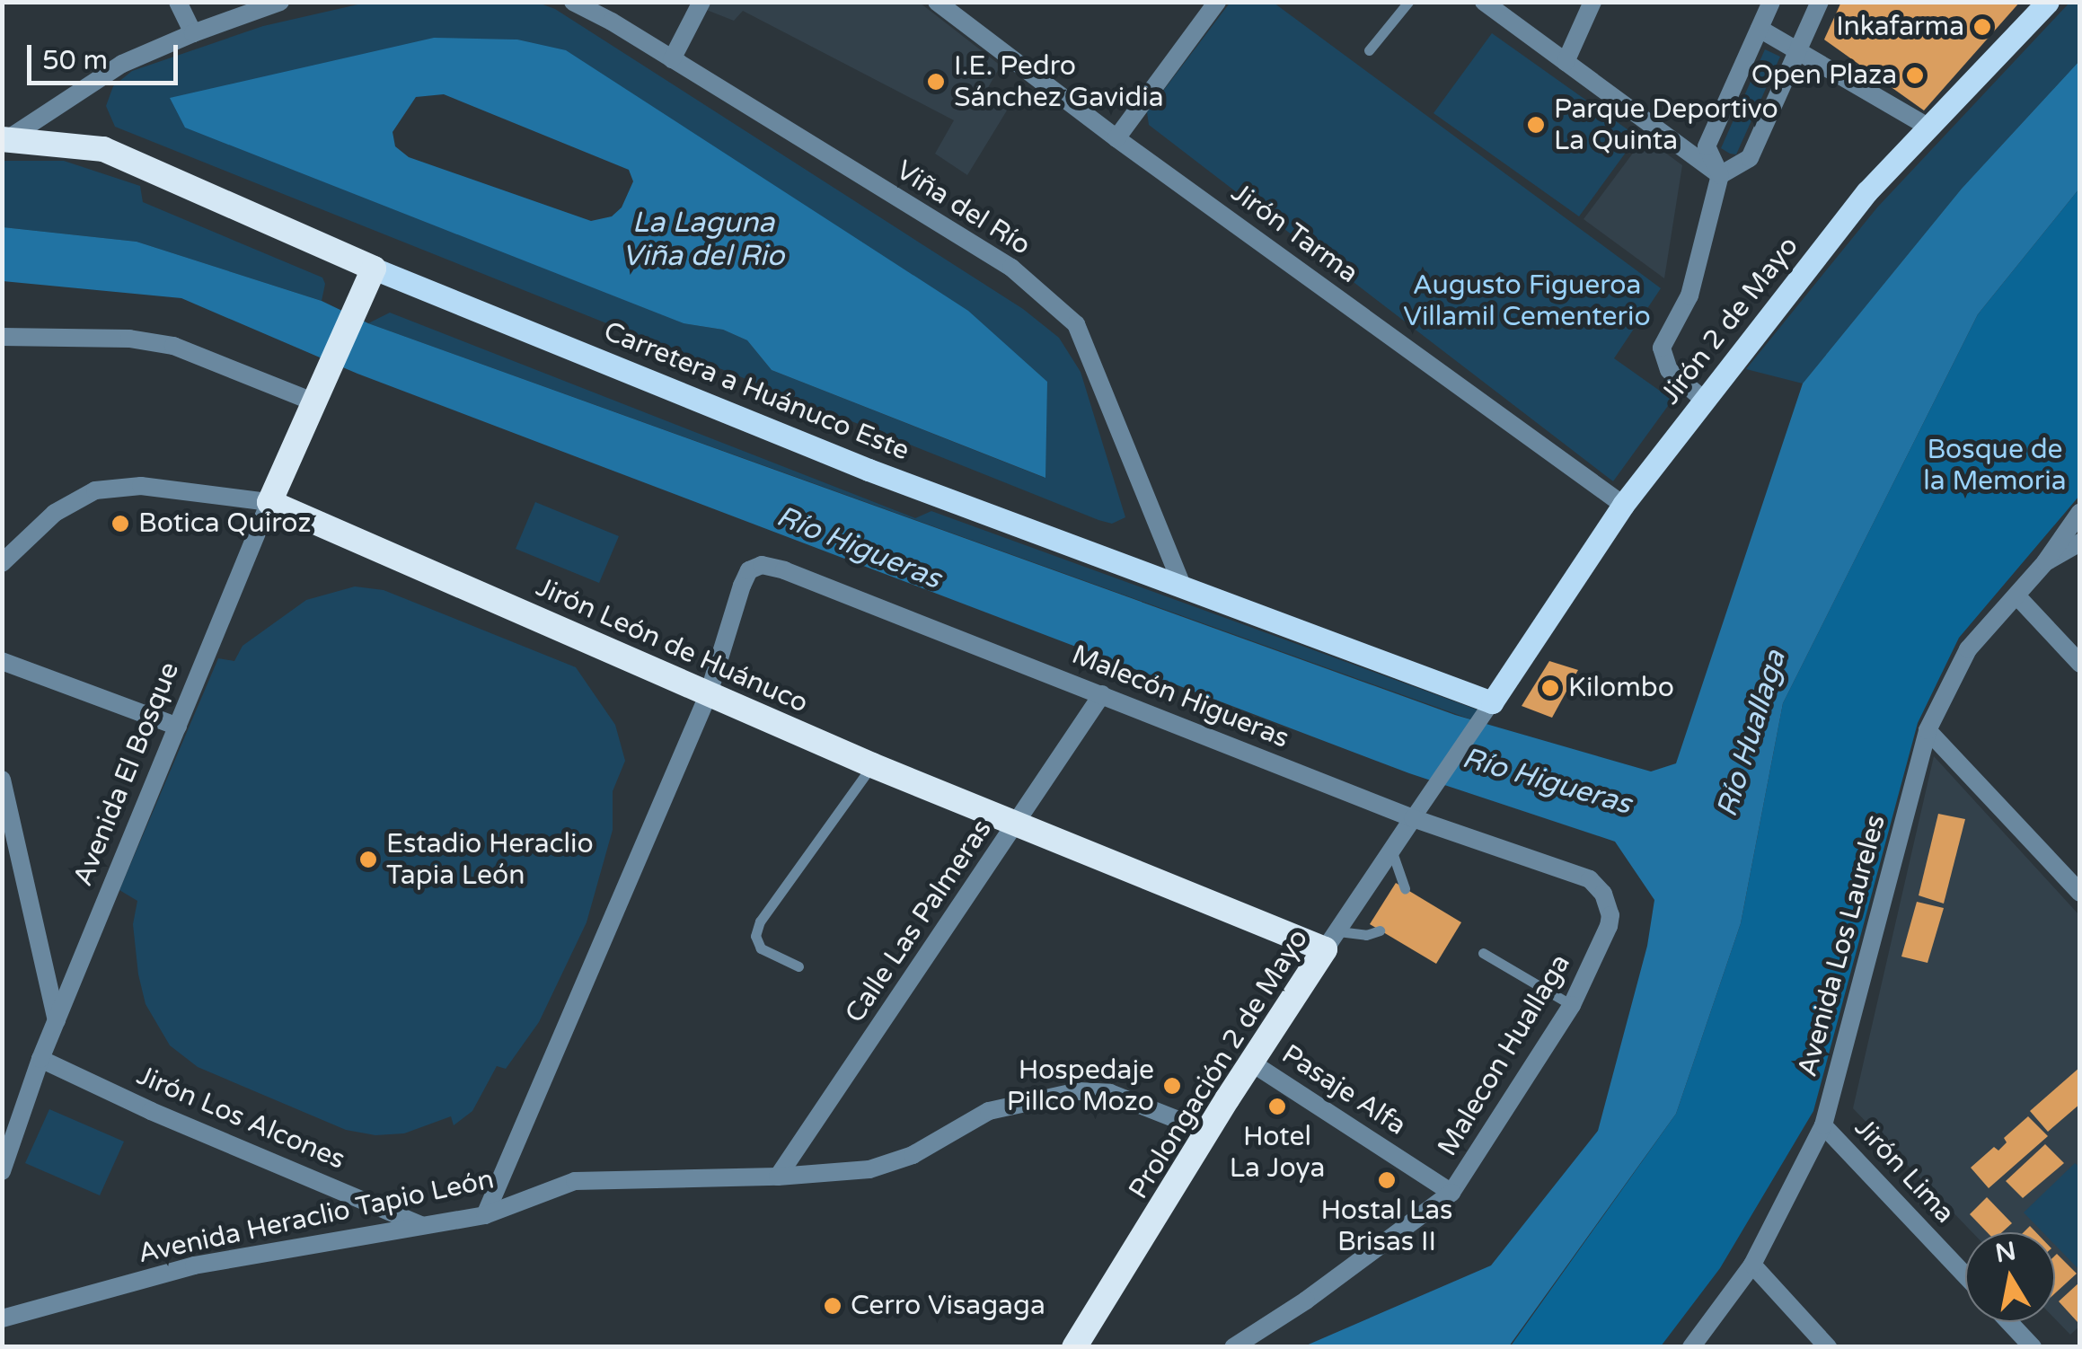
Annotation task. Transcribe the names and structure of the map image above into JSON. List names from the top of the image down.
{
  "streets": {
    "highway": [
      "Carretera a Huánuco Este",
      "Jirón León de Huánuco",
      "Avenida El Bosque",
      "Prolongación 2 de Mayo"
    ],
    "main road": ["Jirón 2 de Mayo"],
    "street": [
      "Viña del Río",
      "Jirón Tarma",
      "Malecón Higueras",
      "Calle Las Palmeras",
      "Avenida Los Laureles",
      "Malecon Huallaga",
      "Pasaje Alfa",
      "Jirón Los Alcones",
      "Jirón Lima",
      "Avenida Heraclio Tapio León"
    ]
  },
  "crossings": [
    ["Viña del Río", "Carretera a Huánuco Este"],
    ["Jirón Tarma", "Jirón 2 de Mayo"],
    ["Jirón 2 de Mayo", "Carretera a Huánuco Este"],
    ["Carretera a Huánuco Este", "Avenida El Bosque"],
    ["Jirón León de Huánuco", "Malecón Higueras"],
    ["Jirón León de Huánuco", "Avenida El Bosque"],
    ["Jirón León de Huánuco", "Calle Las Palmeras"],
    ["Jirón León de Huánuco", "Prolongación 2 de Mayo"],
    ["Malecón Higueras", "Calle Las Palmeras"],
    ["Malecón Higueras", "Malecon Huallaga"],
    ["Malecón Higueras", "Prolongación 2 de Mayo"],
    ["Avenida El Bosque", "Jirón Los Alcones"],
    ["Calle Las Palmeras", "Avenida Heraclio Tapio León"],
    ["Avenida Los Laureles", "Jirón Lima"],
    ["Malecon Huallaga", "Pasaje Alfa"],
    ["Prolongación 2 de Mayo", "Pasaje Alfa"],
    ["Prolongación 2 de Mayo", "Avenida Heraclio Tapio León"],
    ["Jirón Los Alcones", "Avenida Heraclio Tapio León"]
  ],
  "water": ["La Laguna Viña del Rio", "Río Higueras", "Río Huallaga"],
  "parks": ["Augusto Figueroa Villamil Cementerio", "Bosque de la Memoria"],
  "places": [
    "Inkafarma",
    "Open Plaza",
    "I.E. Pedro Sánchez Gavidia",
    "Parque Deportivo La Quinta",
    "Botica Quiroz",
    "Kilombo",
    "Estadio Heraclio Tapia León",
    "Hospedaje Pillco Mozo",
    "Hotel La Joya",
    "Hostal Las Brisas II",
    "Cerro Visagaga"
  ],
  "scale_bar": "50 m",
  "north": "top"
}
